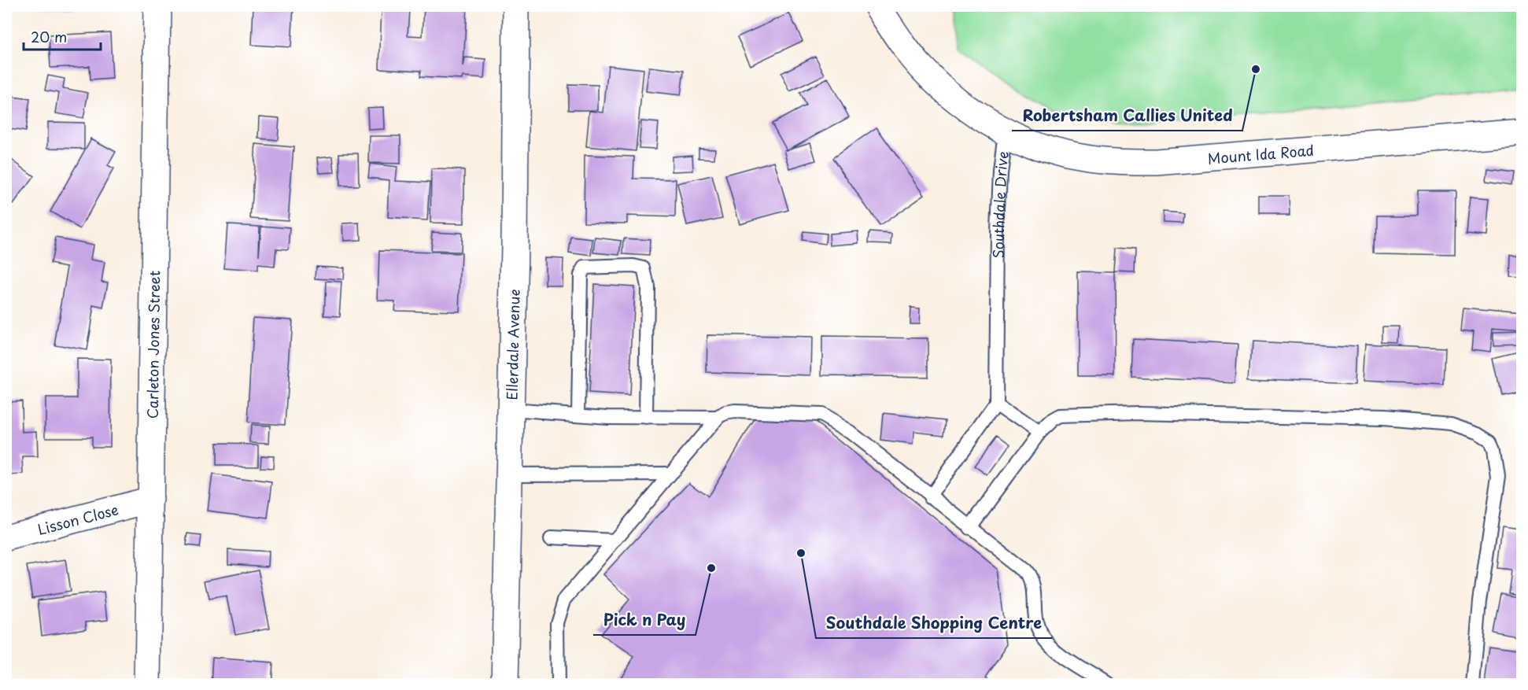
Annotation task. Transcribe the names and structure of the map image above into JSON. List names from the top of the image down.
{
  "streets": {
    "street": [
      "Mount Ida Road",
      "Southdale Drive",
      "Carleton Jones Street",
      "Ellerdale Avenue",
      "Lisson Close"
    ]
  },
  "crossings": [
    ["Mount Ida Road", "Southdale Drive"],
    ["Carleton Jones Street", "Lisson Close"]
  ],
  "places": ["Robertsham Callies United", "Southdale Shopping Centre", "Pick n Pay"],
  "scale_bar": "20 m"
}
